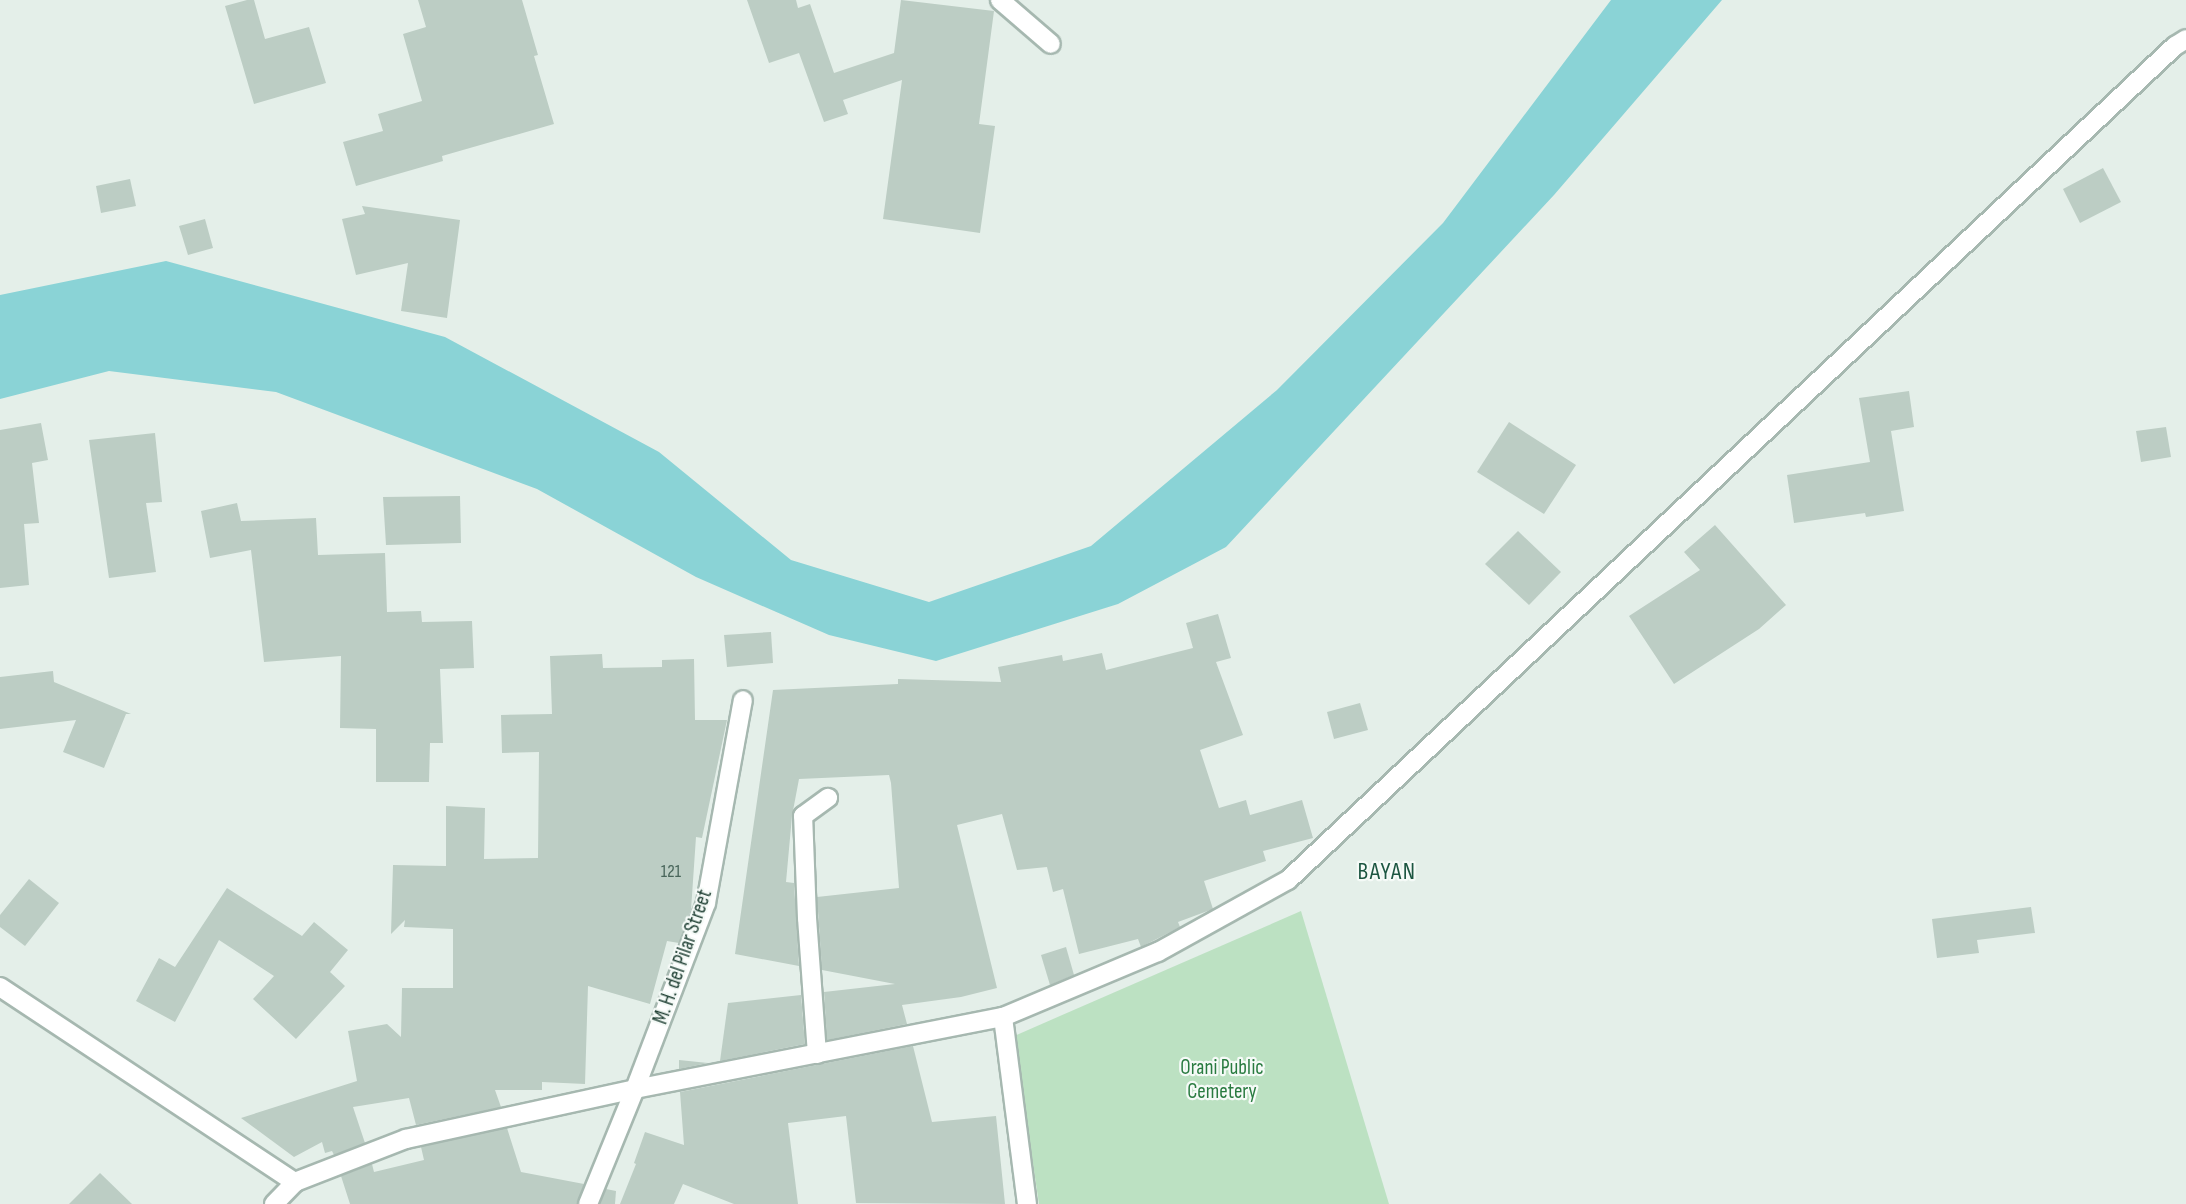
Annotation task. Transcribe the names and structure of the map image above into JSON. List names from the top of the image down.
{
  "streets": {
    "street": ["M. H. del Pilar Street"]
  },
  "districts": ["BAYAN"],
  "parks": ["Orani Public Cemetery"],
  "house_numbers": ["121"]
}
